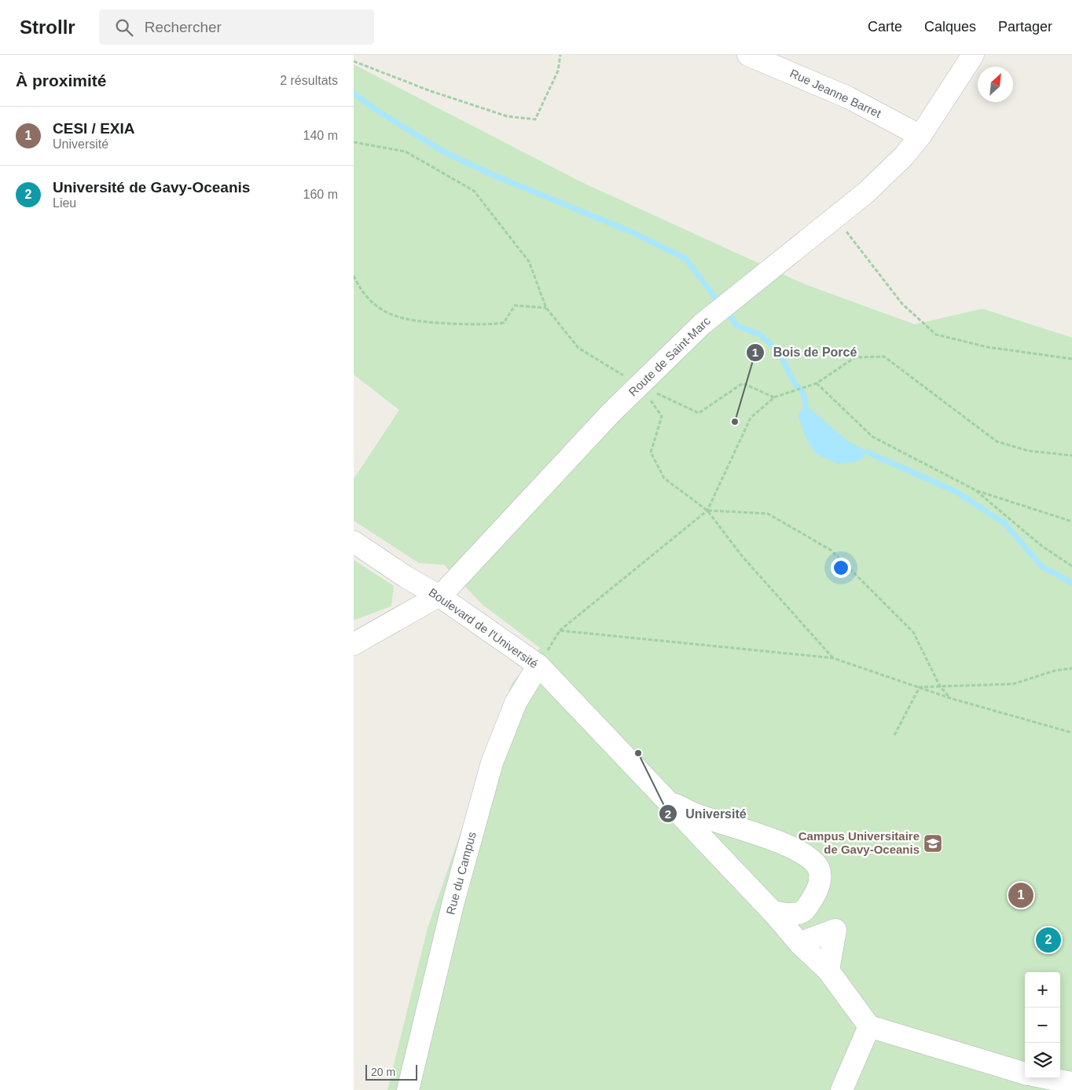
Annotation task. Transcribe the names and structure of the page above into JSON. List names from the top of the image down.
{
  "streets": {
    "street": [
      "Rue Jeanne Barret",
      "Route de Saint-Marc",
      "Boulevard de l'Université",
      "Rue du Campus"
    ]
  },
  "crossings": [
    ["Rue Jeanne Barret", "Route de Saint-Marc"],
    ["Route de Saint-Marc", "Boulevard de l'Université"],
    ["Boulevard de l'Université", "Rue du Campus"]
  ],
  "places": {
    "other": ["Bois de Porcé", "Université"],
    "school or university": ["Campus Universitaire de Gavy-Oceanis"]
  },
  "scale_bar": "20 m",
  "north": "top right",
  "page": {
    "header": "Strollr",
    "search": "Rechercher",
    "nav": ["Carte", "Calques", "Partager"],
    "heading": ["À proximité", "2 résultats"],
    "list": [
      {
        "mark": "1",
        "name": "CESI / EXIA",
        "note": "Université",
        "value": "140 m"
      },
      {
        "mark": "2",
        "name": "Université de Gavy-Oceanis",
        "note": "Lieu",
        "value": "160 m"
      }
    ],
    "pins": ["1", "2"],
    "map_buttons": ["+", "−"],
    "scale": "20 m"
  }
}
